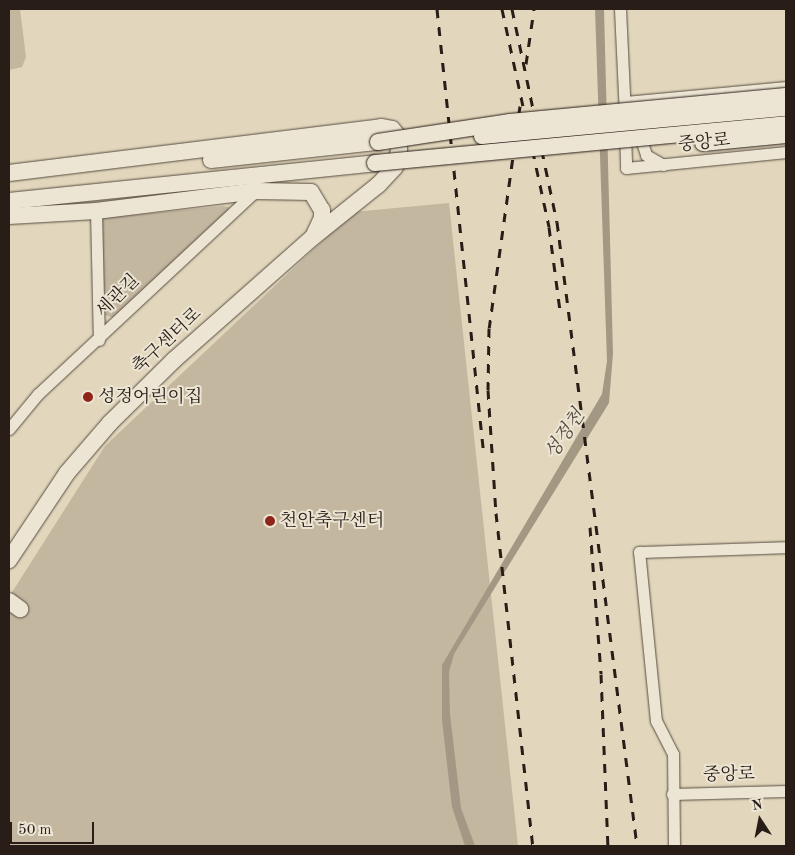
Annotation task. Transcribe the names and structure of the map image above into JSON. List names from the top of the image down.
{
  "streets": {
    "main road": ["축구센터로"],
    "street": ["중앙로", "세관길"]
  },
  "water": ["성정천"],
  "places": ["성정어린이집", "천안축구센터"],
  "scale_bar": "50 m",
  "north": "top"
}
